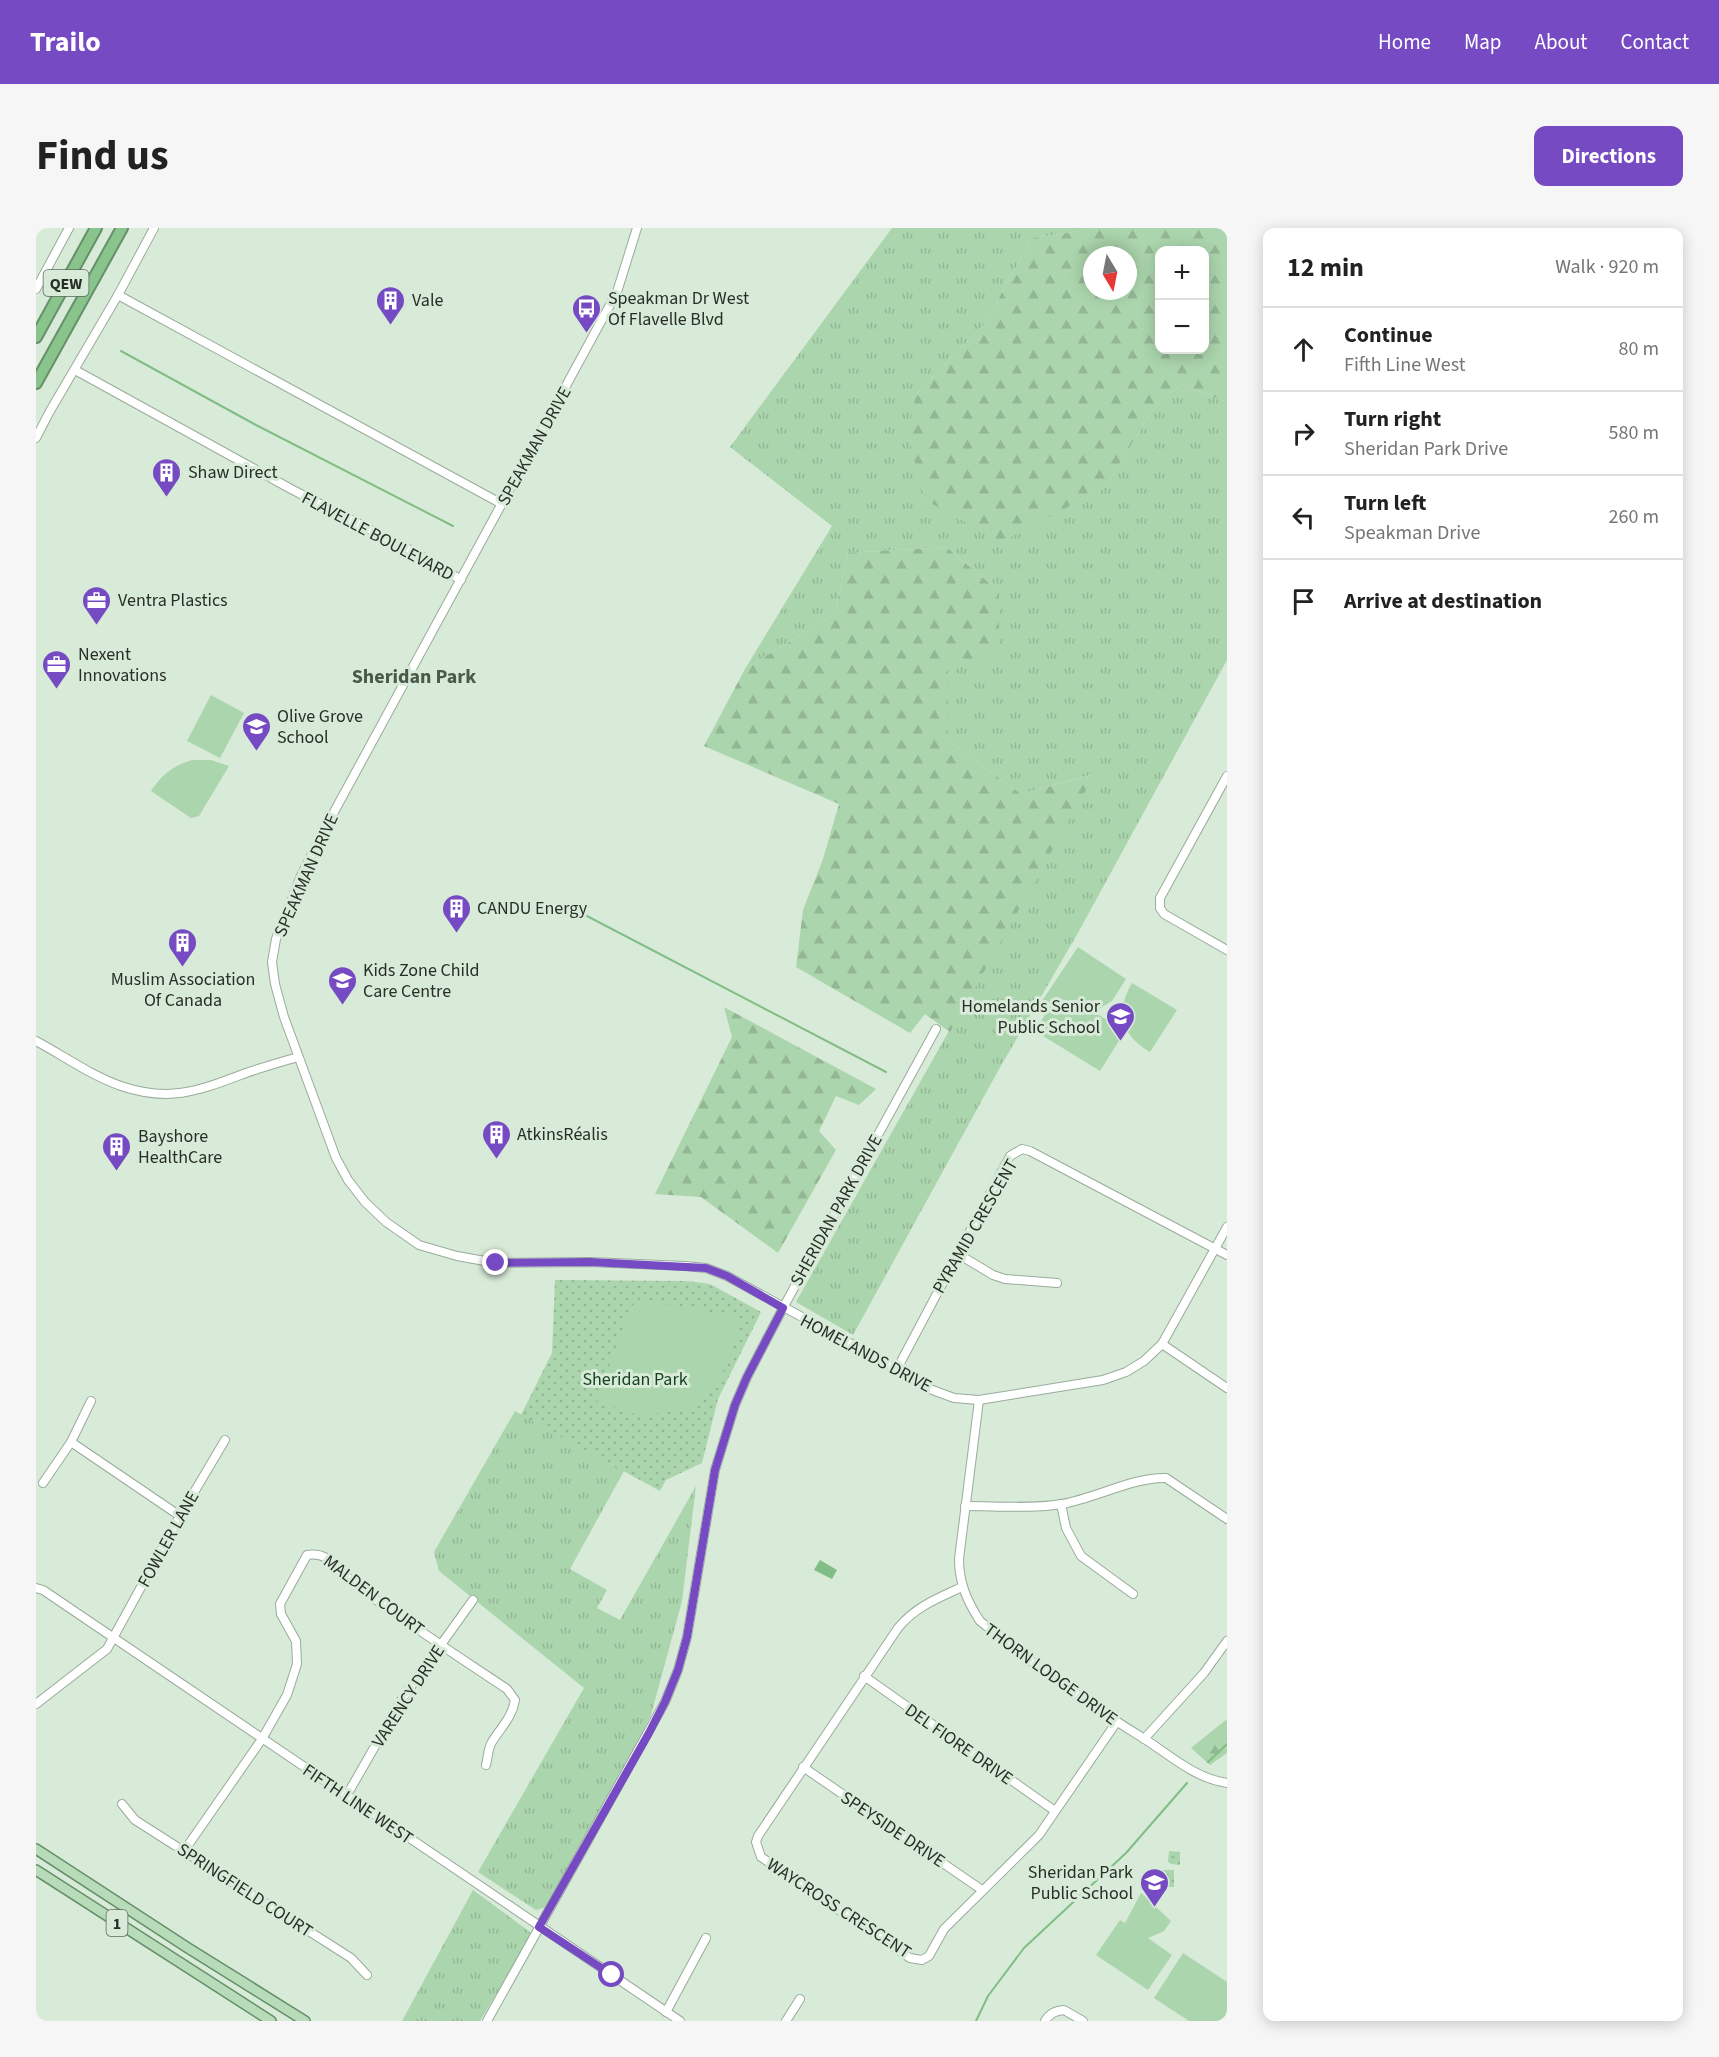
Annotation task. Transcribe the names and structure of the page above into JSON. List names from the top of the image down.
{
  "streets": {
    "highway": ["QEW"],
    "main road": ["1"],
    "street": [
      "SPEAKMAN DRIVE",
      "FLAVELLE BOULEVARD",
      "SHERIDAN PARK DRIVE",
      "PYRAMID CRESCENT",
      "HOMELANDS DRIVE",
      "FOWLER LANE",
      "MALDEN COURT",
      "THORN LODGE DRIVE",
      "VARENCY DRIVE",
      "DEL FIORE DRIVE",
      "FIFTH LINE WEST",
      "SPEYSIDE DRIVE",
      "SPRINGFIELD COURT",
      "WAYCROSS CRESCENT"
    ]
  },
  "crossings": [
    ["SPEAKMAN DRIVE", "FLAVELLE BOULEVARD"],
    ["SPEAKMAN DRIVE", "SHERIDAN PARK DRIVE"],
    ["SPEAKMAN DRIVE", "HOMELANDS DRIVE"],
    ["SHERIDAN PARK DRIVE", "HOMELANDS DRIVE"],
    ["SHERIDAN PARK DRIVE", "FIFTH LINE WEST"],
    ["PYRAMID CRESCENT", "HOMELANDS DRIVE"],
    ["HOMELANDS DRIVE", "THORN LODGE DRIVE"],
    ["FOWLER LANE", "FIFTH LINE WEST"],
    ["MALDEN COURT", "VARENCY DRIVE"],
    ["MALDEN COURT", "FIFTH LINE WEST"],
    ["THORN LODGE DRIVE", "WAYCROSS CRESCENT"],
    ["VARENCY DRIVE", "FIFTH LINE WEST"],
    ["DEL FIORE DRIVE", "WAYCROSS CRESCENT"],
    ["SPEYSIDE DRIVE", "WAYCROSS CRESCENT"]
  ],
  "districts": ["Sheridan Park"],
  "parks": ["Sheridan Park"],
  "places": {
    "building": [
      "Vale",
      "Shaw Direct",
      "CANDU Energy",
      "Muslim Association Of Canada",
      "AtkinsRéalis",
      "Bayshore HealthCare"
    ],
    "bus stop": ["Speakman Dr West Of Flavelle Blvd"],
    "office": ["Ventra Plastics", "Nexent Innovations"],
    "school or university": [
      "Olive Grove School",
      "Kids Zone Child Care Centre",
      "Homelands Senior Public School",
      "Sheridan Park Public School"
    ]
  },
  "north": "bottom",
  "page": {
    "header": "Trailo",
    "nav": [
      "Home",
      "Map",
      "About",
      "Contact"
    ],
    "title": "Find us",
    "buttons": "Directions",
    "heading": ["12 min", "Walk · 920 m"],
    "map_buttons": ["+", "−"],
    "list": [
      ["Continue", "Fifth Line West", "80 m"],
      ["Turn right", "Sheridan Park Drive", "580 m"],
      ["Turn left", "Speakman Drive", "260 m"],
      "Arrive at destination"
    ]
  }
}
